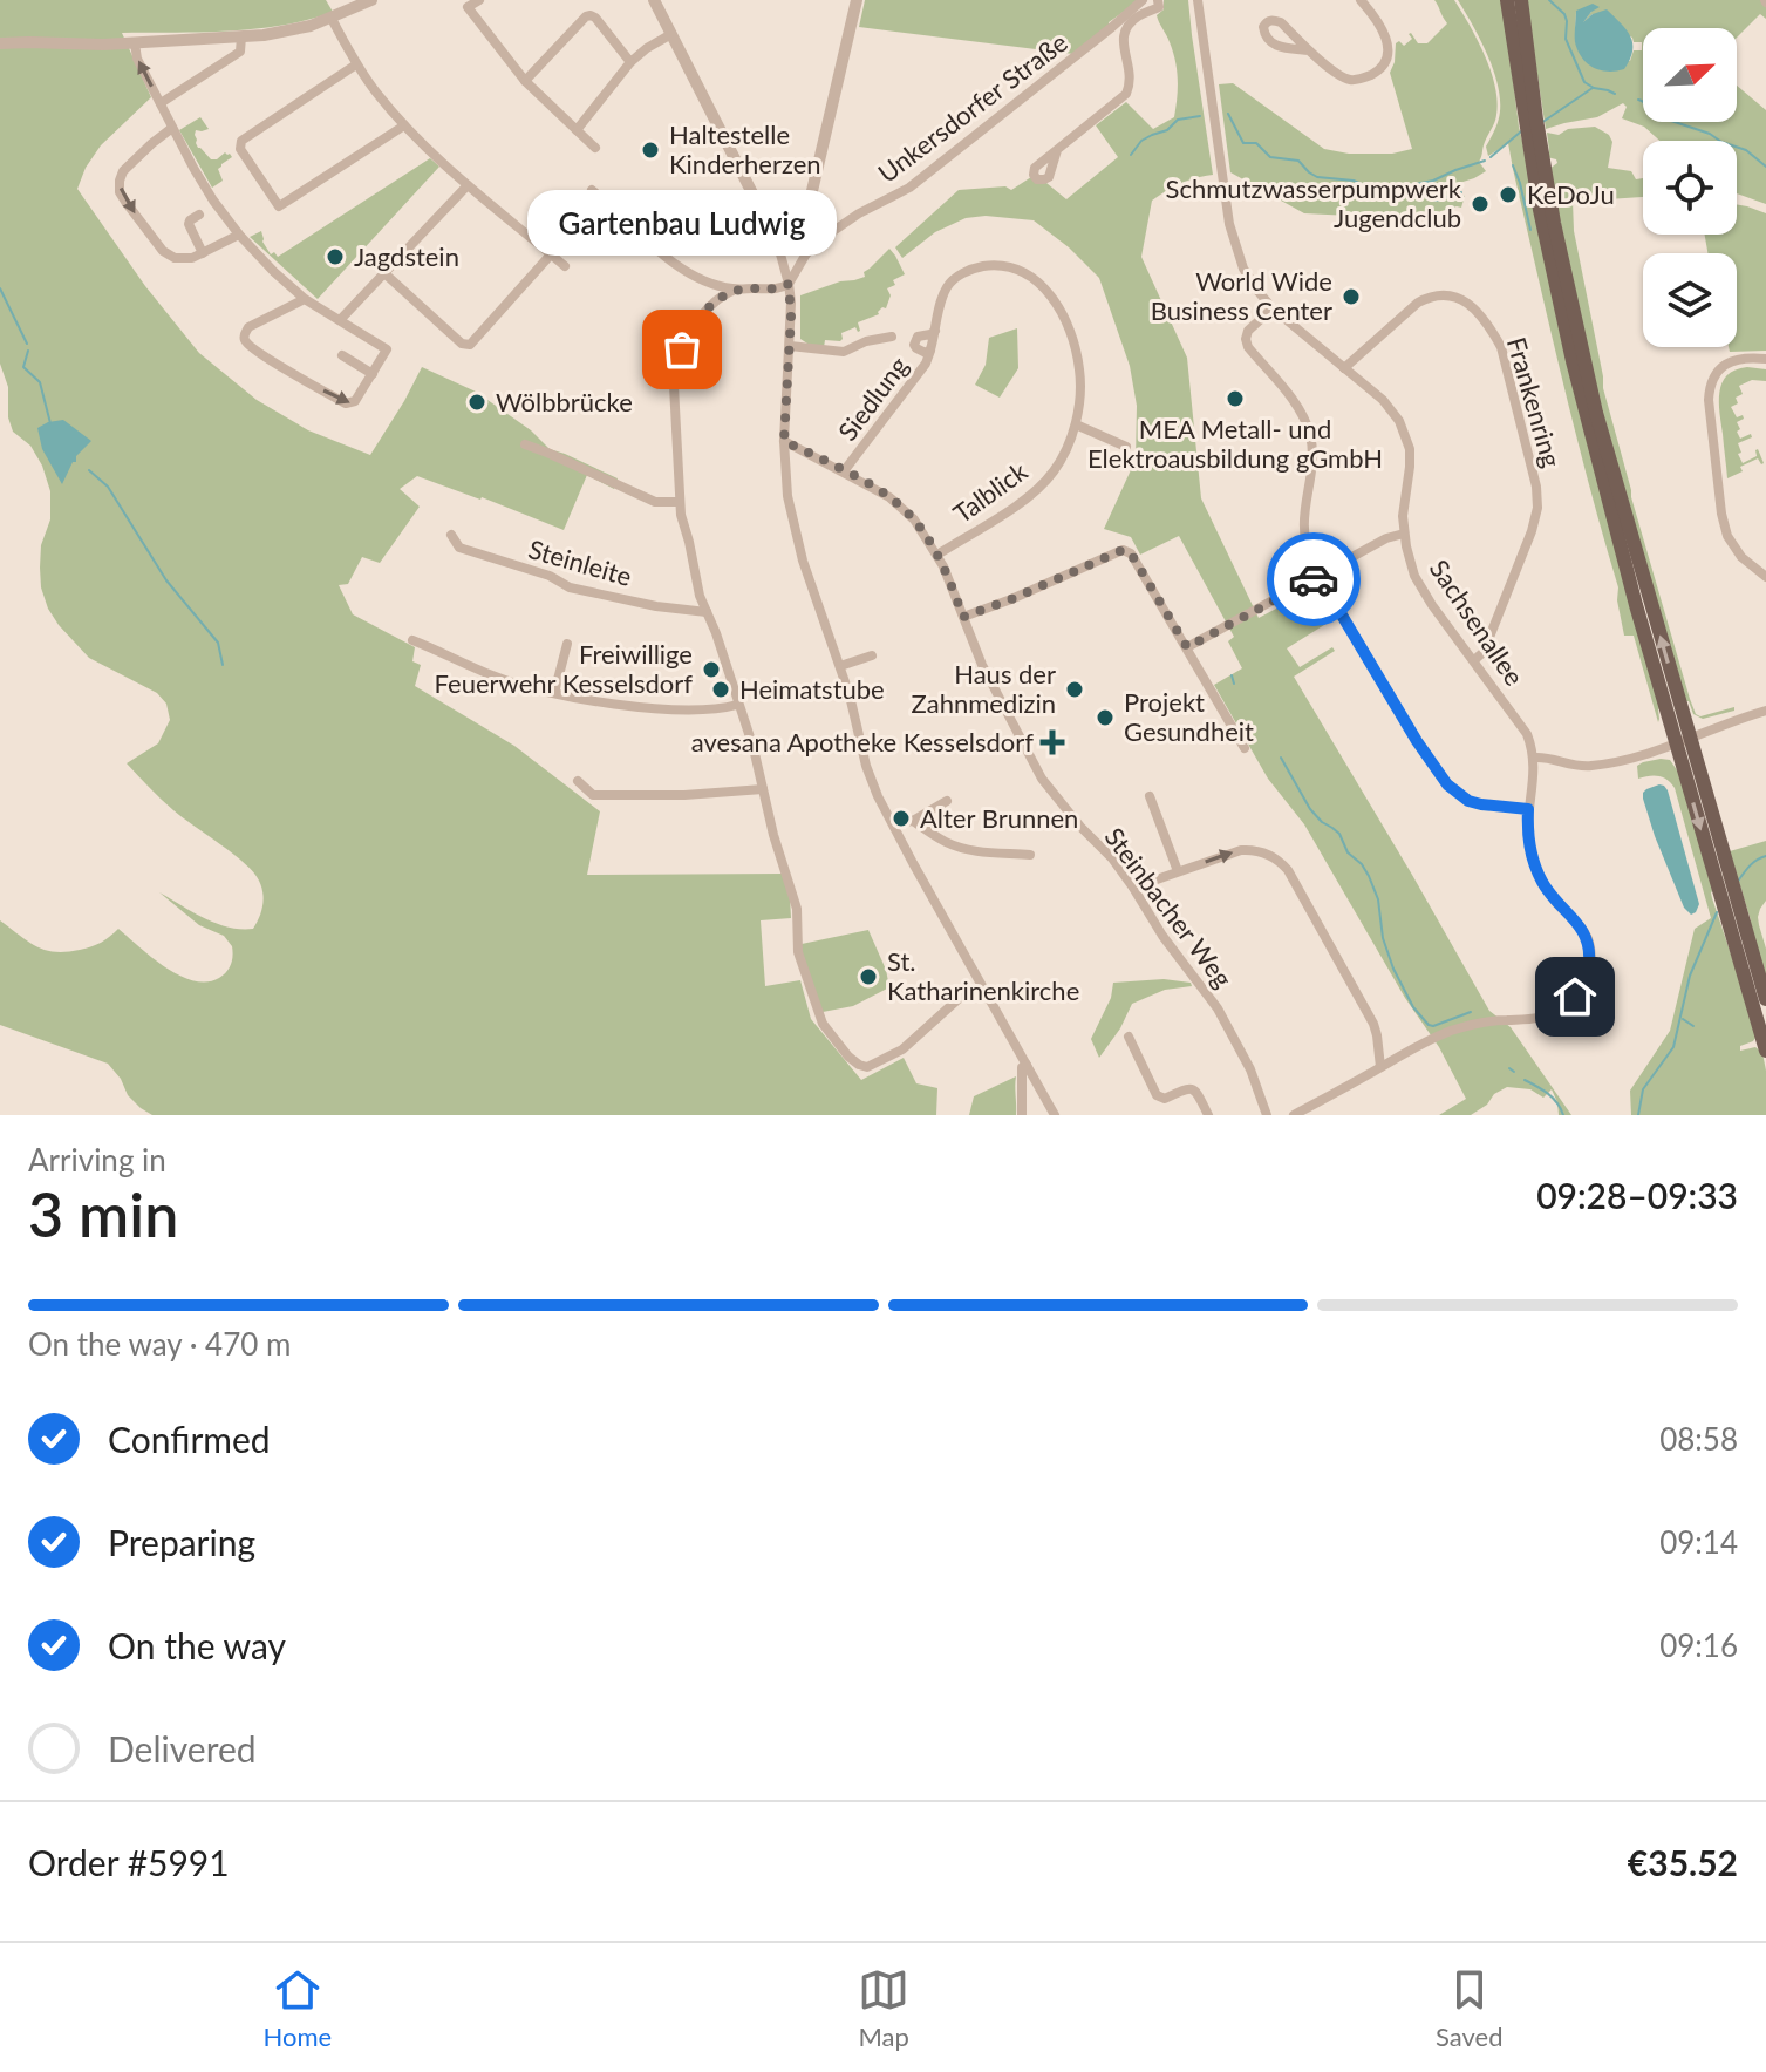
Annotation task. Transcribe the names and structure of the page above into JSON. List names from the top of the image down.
{
  "streets": {
    "street": [
      "Unkersdorfer Straße",
      "Siedlung",
      "Frankenring",
      "Talblick",
      "Steinleite",
      "Sachsenallee",
      "Steinbacher Weg"
    ]
  },
  "crossings": [
    ["Siedlung", "Talblick"],
    ["Siedlung", "Steinbacher Weg"],
    ["Frankenring", "Sachsenallee"],
    ["Talblick", "Steinbacher Weg"]
  ],
  "places": {
    "other": [
      "Haltestelle Kinderherzen",
      "KeDoJu",
      "Schmutzwasserpumpwerk Jugendclub",
      "Jagdstein",
      "World Wide Business Center",
      "Gartenbau Ludwig",
      "MEA Metall- und Elektroausbildung gGmbH",
      "Wölbbrücke",
      "Freiwillige Feuerwehr Kesselsdorf",
      "Heimatstube",
      "Haus der Zahnmedizin",
      "Projekt Gesundheit",
      "Alter Brunnen",
      "St. Katharinenkirche"
    ],
    "health": ["avesana Apotheke Kesselsdorf"]
  },
  "north": "top right",
  "page": {
    "bubble": "Gartenbau Ludwig",
    "heading": ["3 min", "Arriving in", "09:28–09:33"],
    "panel": ["Order #5991", "€35.52"],
    "bar": "On the way · 470 m",
    "list": [
      ["Confirmed", "08:58"],
      ["Preparing", "09:14"],
      ["On the way", "09:16"],
      "Delivered"
    ],
    "tabs": ["Home", "Map", "Saved"]
  }
}
